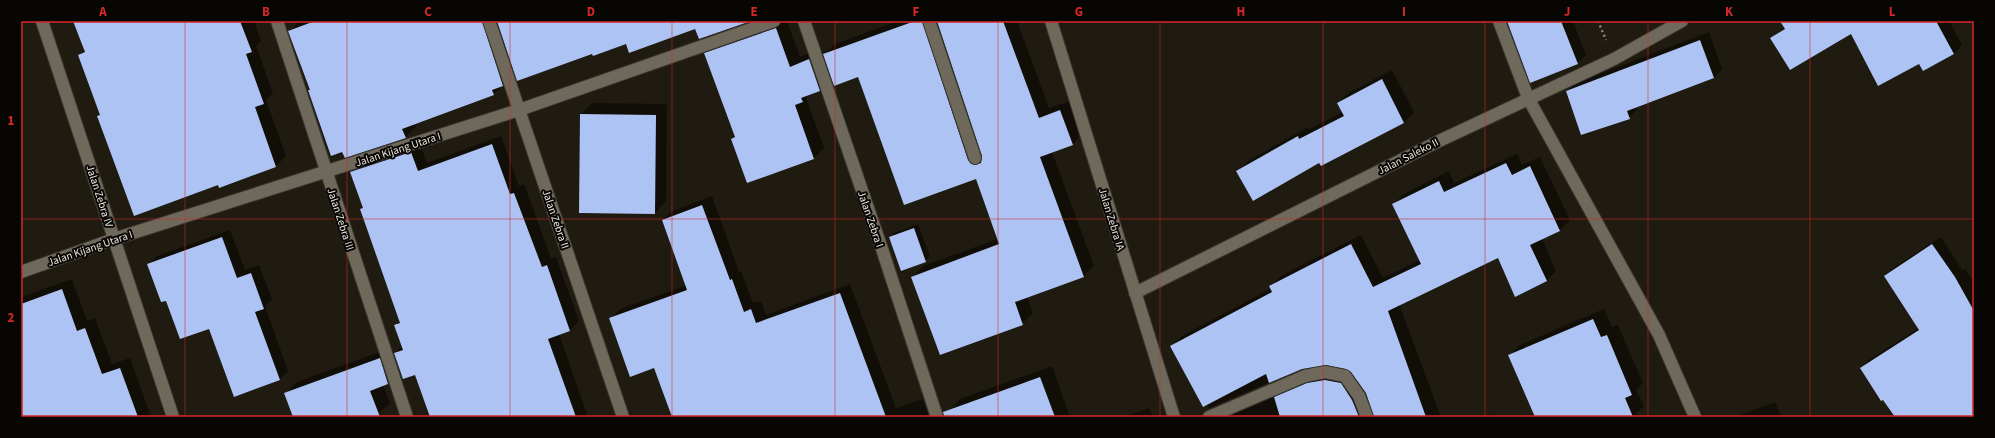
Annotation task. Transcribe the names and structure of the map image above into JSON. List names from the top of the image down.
{
  "streets": {
    "street": [
      "Jalan Kijang Utara I",
      "Jalan Saleko II",
      "Jalan Zebra IV",
      "Jalan Zebra III",
      "Jalan Zebra II",
      "Jalan Zebra I",
      "Jalan Zebra IA"
    ]
  },
  "crossings": [
    ["Jalan Kijang Utara I", "Jalan Zebra IV"],
    ["Jalan Kijang Utara I", "Jalan Zebra III"],
    ["Jalan Kijang Utara I", "Jalan Zebra II"],
    ["Jalan Saleko II", "Jalan Zebra IA"]
  ],
  "grid": {
    "columns": [
      "A",
      "B",
      "C",
      "D",
      "E",
      "F",
      "G",
      "H",
      "I",
      "J",
      "K",
      "L"
    ],
    "rows": ["1", "2"]
  }
}
